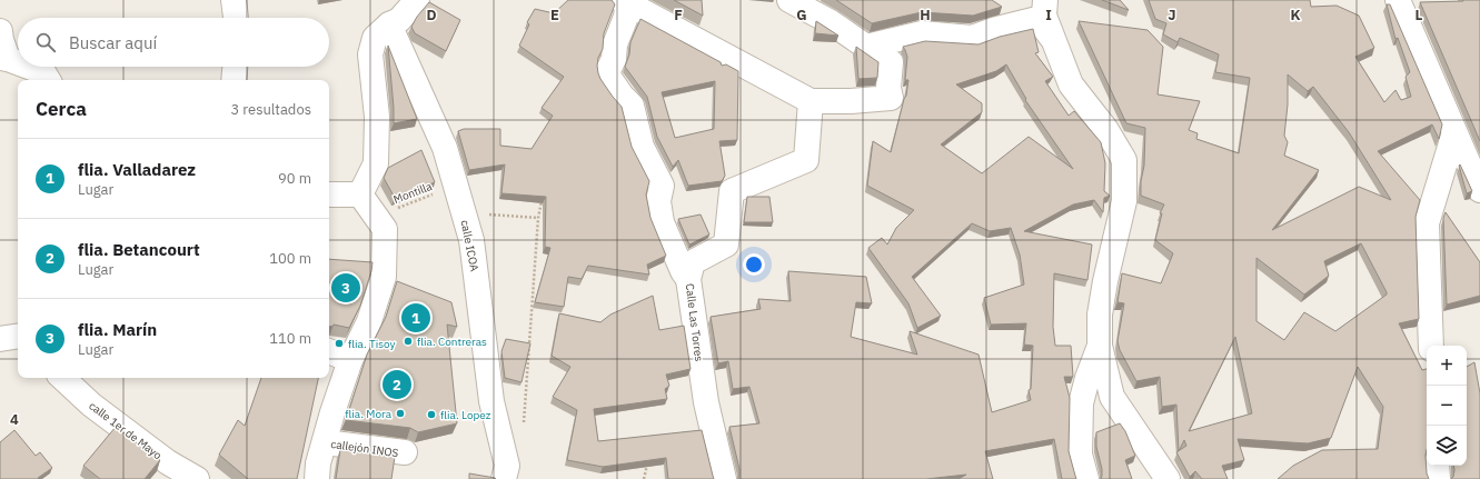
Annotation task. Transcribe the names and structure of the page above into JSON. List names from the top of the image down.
{
  "streets": {
    "street": [
      "calle ICOA",
      "Calle Las Torres",
      "calle 1er de Mayo",
      "callejón INOS"
    ],
    "path": ["Montilla"]
  },
  "crossings": [
    ["Montilla", "calle ICOA"]
  ],
  "places": [
    "flia. Contreras",
    "flia. Tisoy",
    "flia. Mora",
    "flia. Lopez"
  ],
  "page": {
    "search": "Buscar aquí",
    "heading": ["Cerca", "3 resultados"],
    "list": [
      {
        "mark": "1",
        "name": "flia. Valladarez",
        "note": "Lugar",
        "value": "90 m"
      },
      {
        "mark": "2",
        "name": "flia. Betancourt",
        "note": "Lugar",
        "value": "100 m"
      },
      {
        "mark": "3",
        "name": "flia. Marín",
        "note": "Lugar",
        "value": "110 m"
      }
    ],
    "pins": ["3", "1", "2"],
    "map_buttons": ["+", "−"]
  },
  "grid": {
    "columns": [
      "D",
      "E",
      "F",
      "G",
      "H",
      "I",
      "J",
      "K",
      "L"
    ],
    "rows": ["4"]
  }
}
